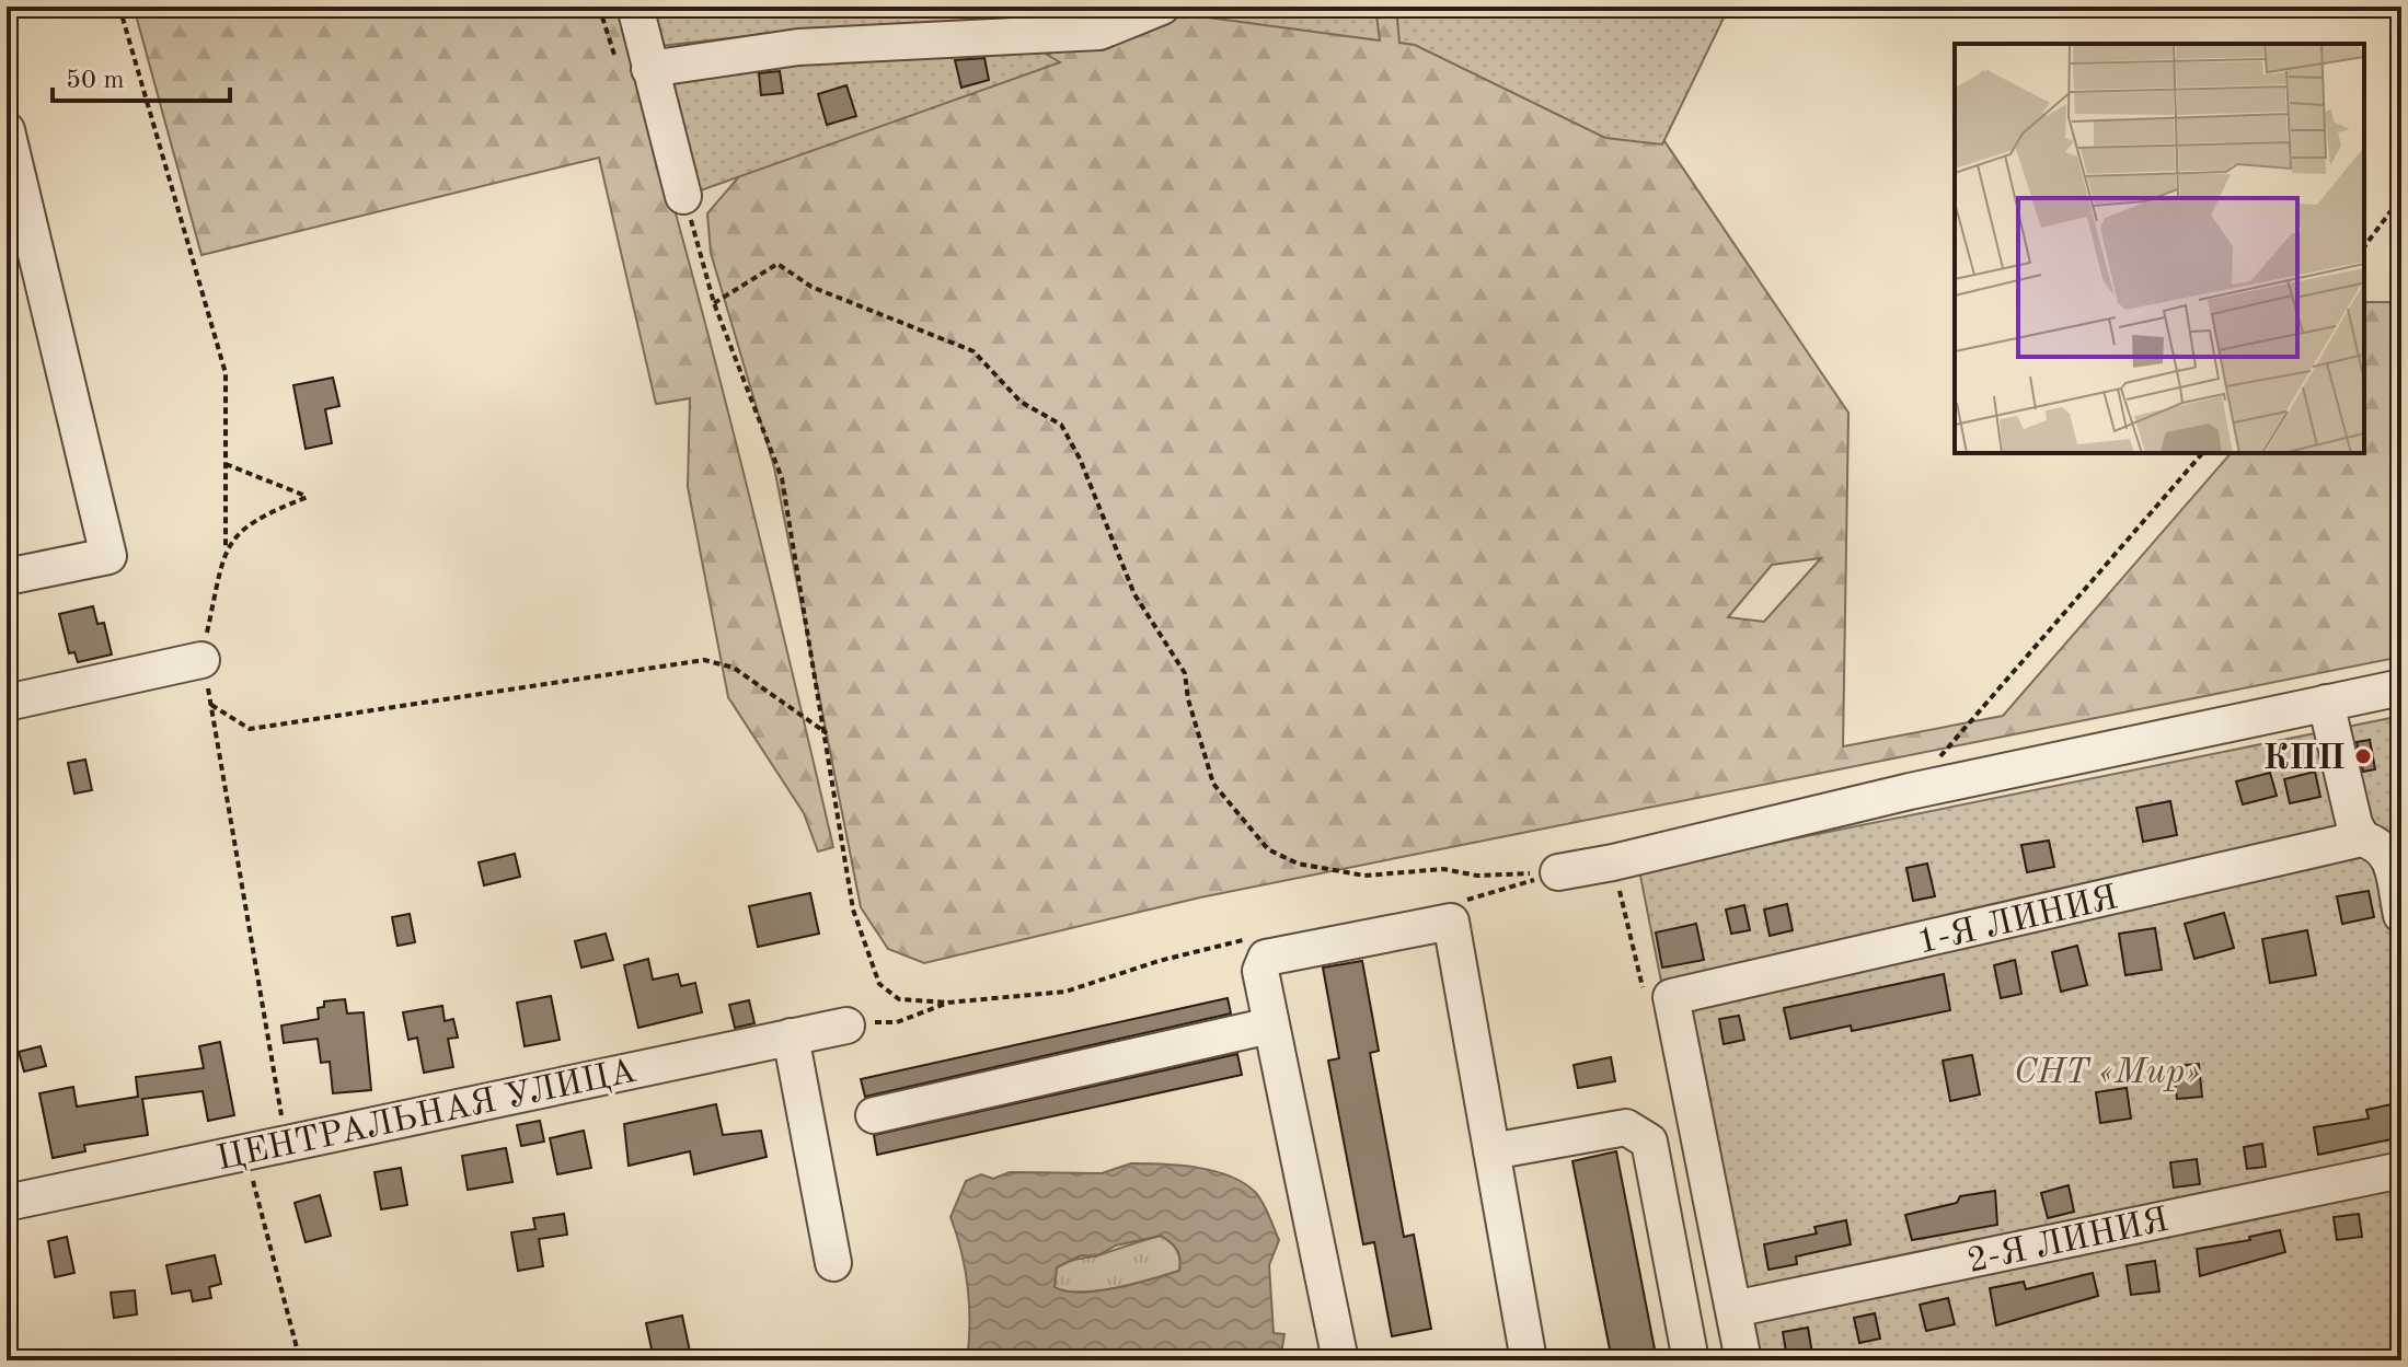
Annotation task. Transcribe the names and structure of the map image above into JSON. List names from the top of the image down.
{
  "streets": {
    "street": ["1-Я ЛИНИЯ", "ЦЕНТРАЛЬНАЯ УЛИЦА", "2-Я ЛИНИЯ"]
  },
  "parks": ["СНТ «Мир»"],
  "places": ["КПП"],
  "scale_bar": "50 m"
}
